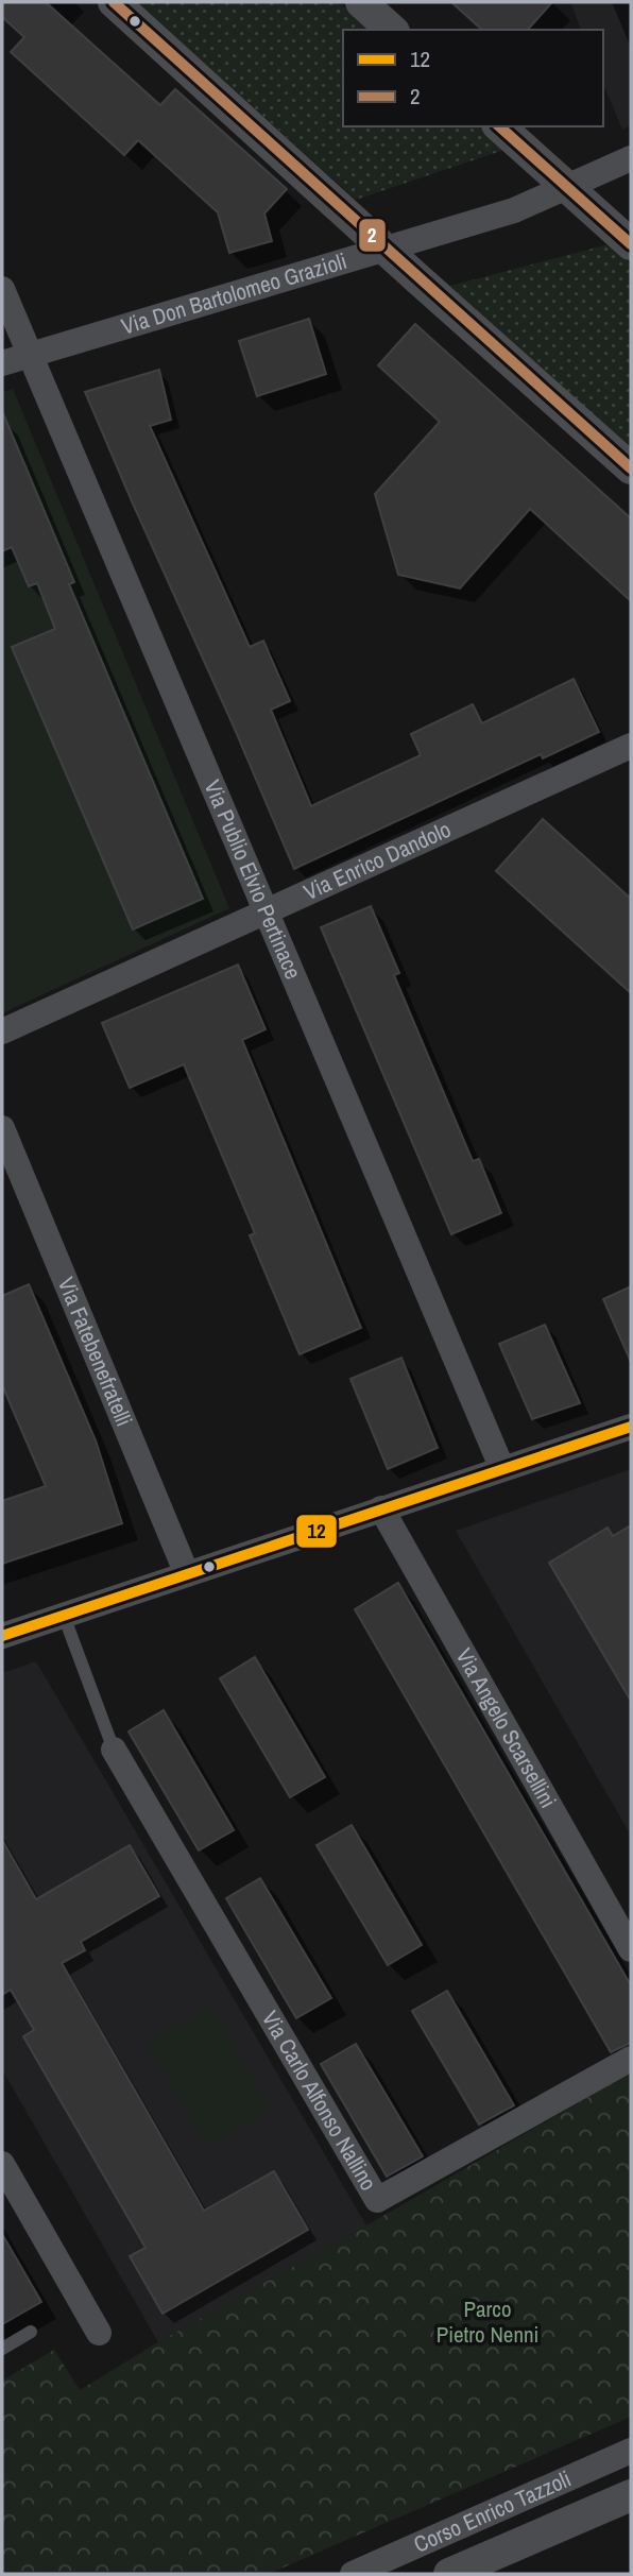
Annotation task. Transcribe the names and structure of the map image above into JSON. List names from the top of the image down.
{
  "streets": {
    "street": [
      "Via Don Bartolomeo Grazioli",
      "Via Enrico Dandolo",
      "Via Publio Elvio Pertinace",
      "Via Fatebenefratelli",
      "Via Angelo Scarsellini",
      "Via Carlo Alfonso Nallino",
      "Corso Enrico Tazzoli"
    ]
  },
  "crossings": [
    ["Via Don Bartolomeo Grazioli", "Via Publio Elvio Pertinace"],
    ["Via Enrico Dandolo", "Via Publio Elvio Pertinace"]
  ],
  "parks": ["Parco Pietro Nenni"],
  "lines": ["transit line 2", "transit line 12"],
  "legend": ["12", "2"]
}
